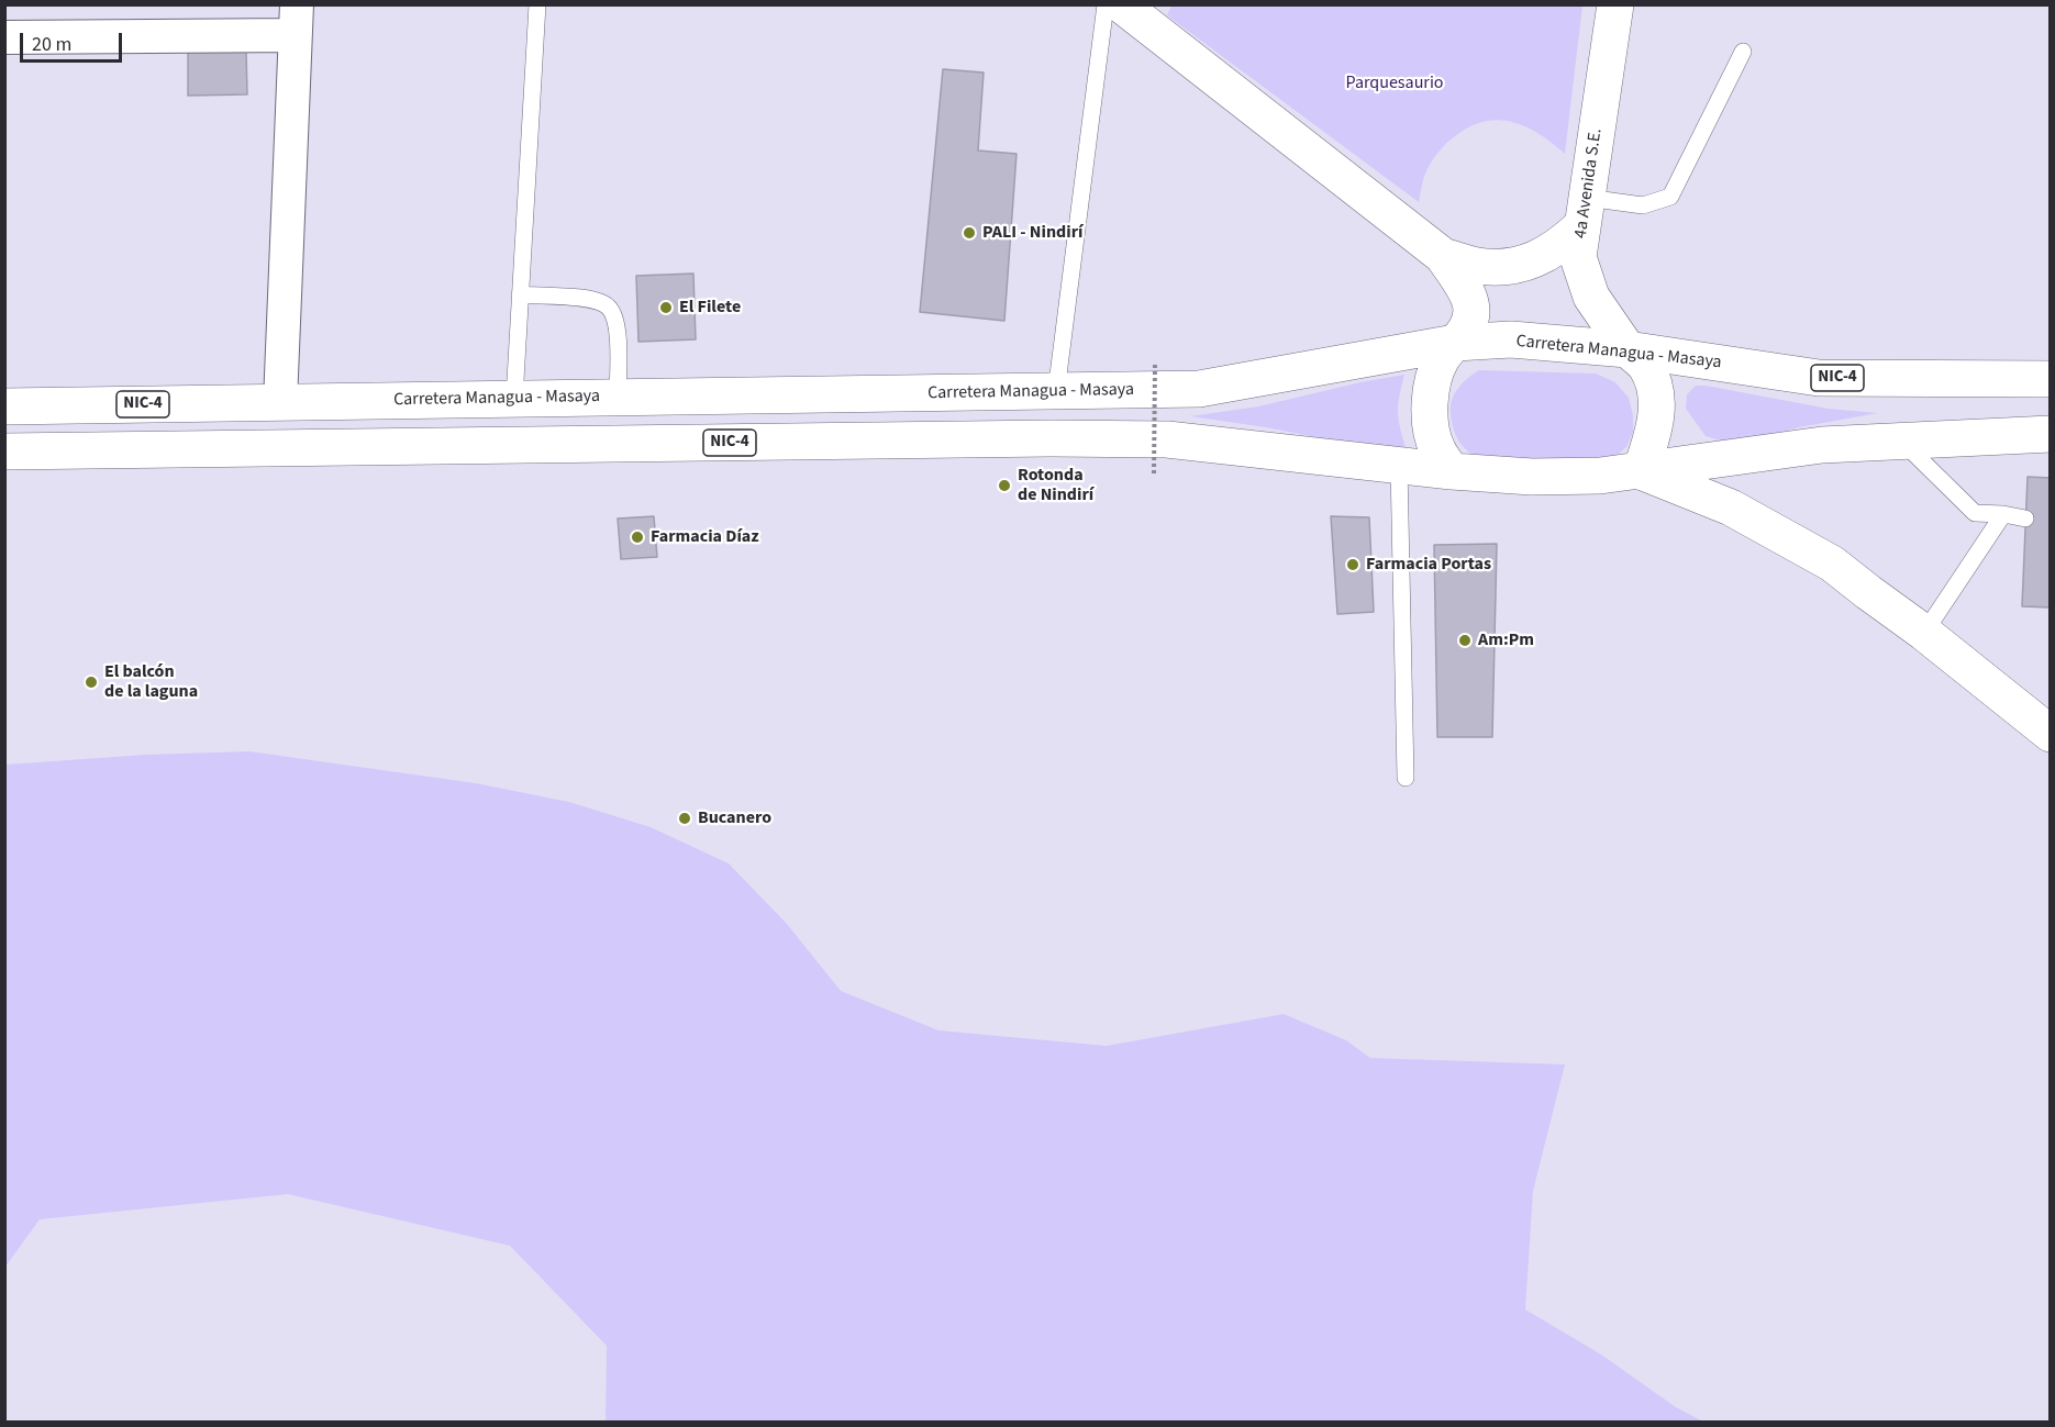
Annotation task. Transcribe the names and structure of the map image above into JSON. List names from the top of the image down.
{
  "streets": {
    "main road": ["4a Avenida S.E.", "Carretera Managua - Masaya", "NIC-4"]
  },
  "crossings": [
    ["4a Avenida S.E.", "Carretera Managua - Masaya"],
    ["4a Avenida S.E.", "NIC-4"]
  ],
  "parks": ["Parquesaurio"],
  "places": [
    "PALI - Nindirí",
    "El Filete",
    "Rotonda de Nindirí",
    "Farmacia Díaz",
    "Farmacia Portas",
    "Am:Pm",
    "El balcón de la laguna",
    "Bucanero"
  ],
  "scale_bar": "20 m"
}
